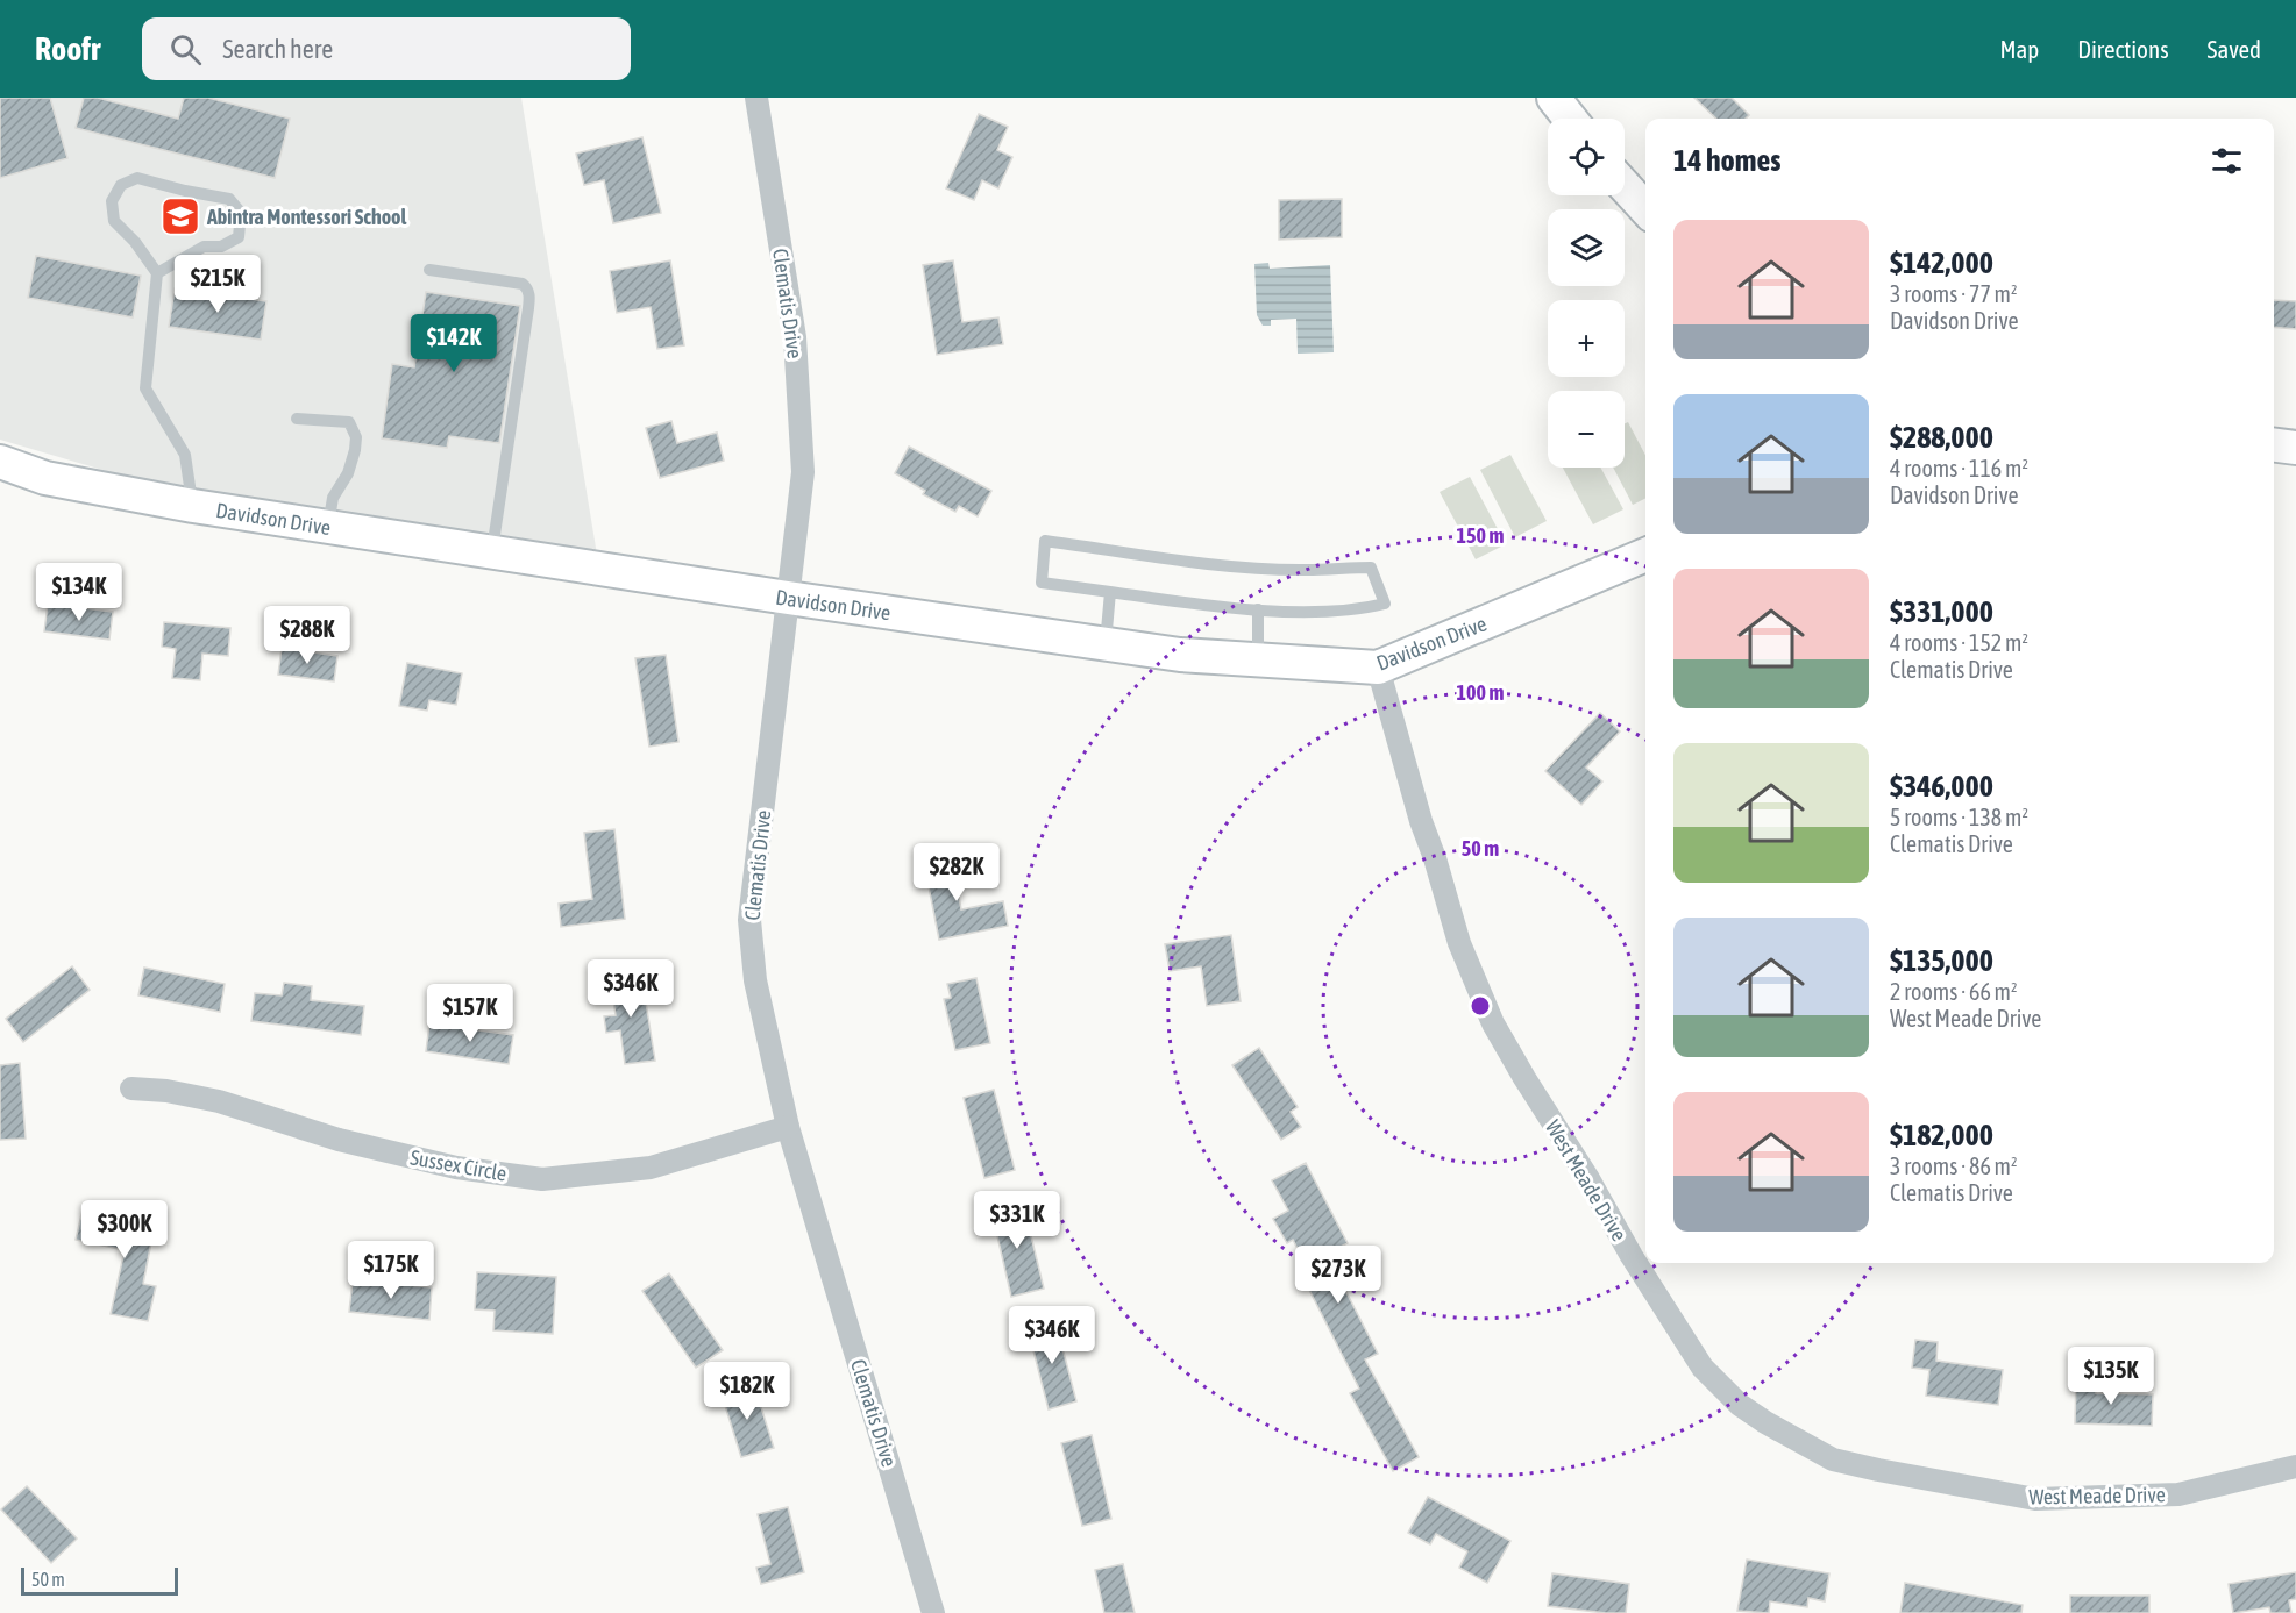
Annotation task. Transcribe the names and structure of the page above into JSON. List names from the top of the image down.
{
  "streets": {
    "street": [
      "Clematis Drive",
      "Davidson Drive",
      "Sussex Circle",
      "West Meade Drive"
    ]
  },
  "crossings": [
    ["Clematis Drive", "Davidson Drive"],
    ["Clematis Drive", "Sussex Circle"],
    ["Davidson Drive", "West Meade Drive"]
  ],
  "places": {
    "school or university": ["Abintra Montessori School"]
  },
  "scale_bar": "50 m",
  "page": {
    "header": "Roofr",
    "search": "Search here",
    "nav": ["Map", "Directions", "Saved"],
    "map_buttons": ["+", "−"],
    "heading": "14 homes",
    "list": [
      {
        "name": "$142,000",
        "note": "3 rooms · 77 m² · Davidson Drive"
      },
      {
        "name": "$288,000",
        "note": "4 rooms · 116 m² · Davidson Drive"
      },
      {
        "name": "$331,000",
        "note": "4 rooms · 152 m² · Clematis Drive"
      },
      {
        "name": "$346,000",
        "note": "5 rooms · 138 m² · Clematis Drive"
      },
      {
        "name": "$135,000",
        "note": "2 rooms · 66 m² · West Meade Drive"
      },
      {
        "name": "$182,000",
        "note": "3 rooms · 86 m² · Clematis Drive"
      }
    ],
    "price": [
      "$215K",
      "$142K",
      "$134K",
      "$288K",
      "$282K",
      "$346K",
      "$157K",
      "$331K",
      "$300K",
      "$175K",
      "$273K",
      "$346K",
      "$135K",
      "$182K"
    ],
    "scale": "50 m"
  },
  "rings": ["150 m", "100 m", "50 m"]
}
